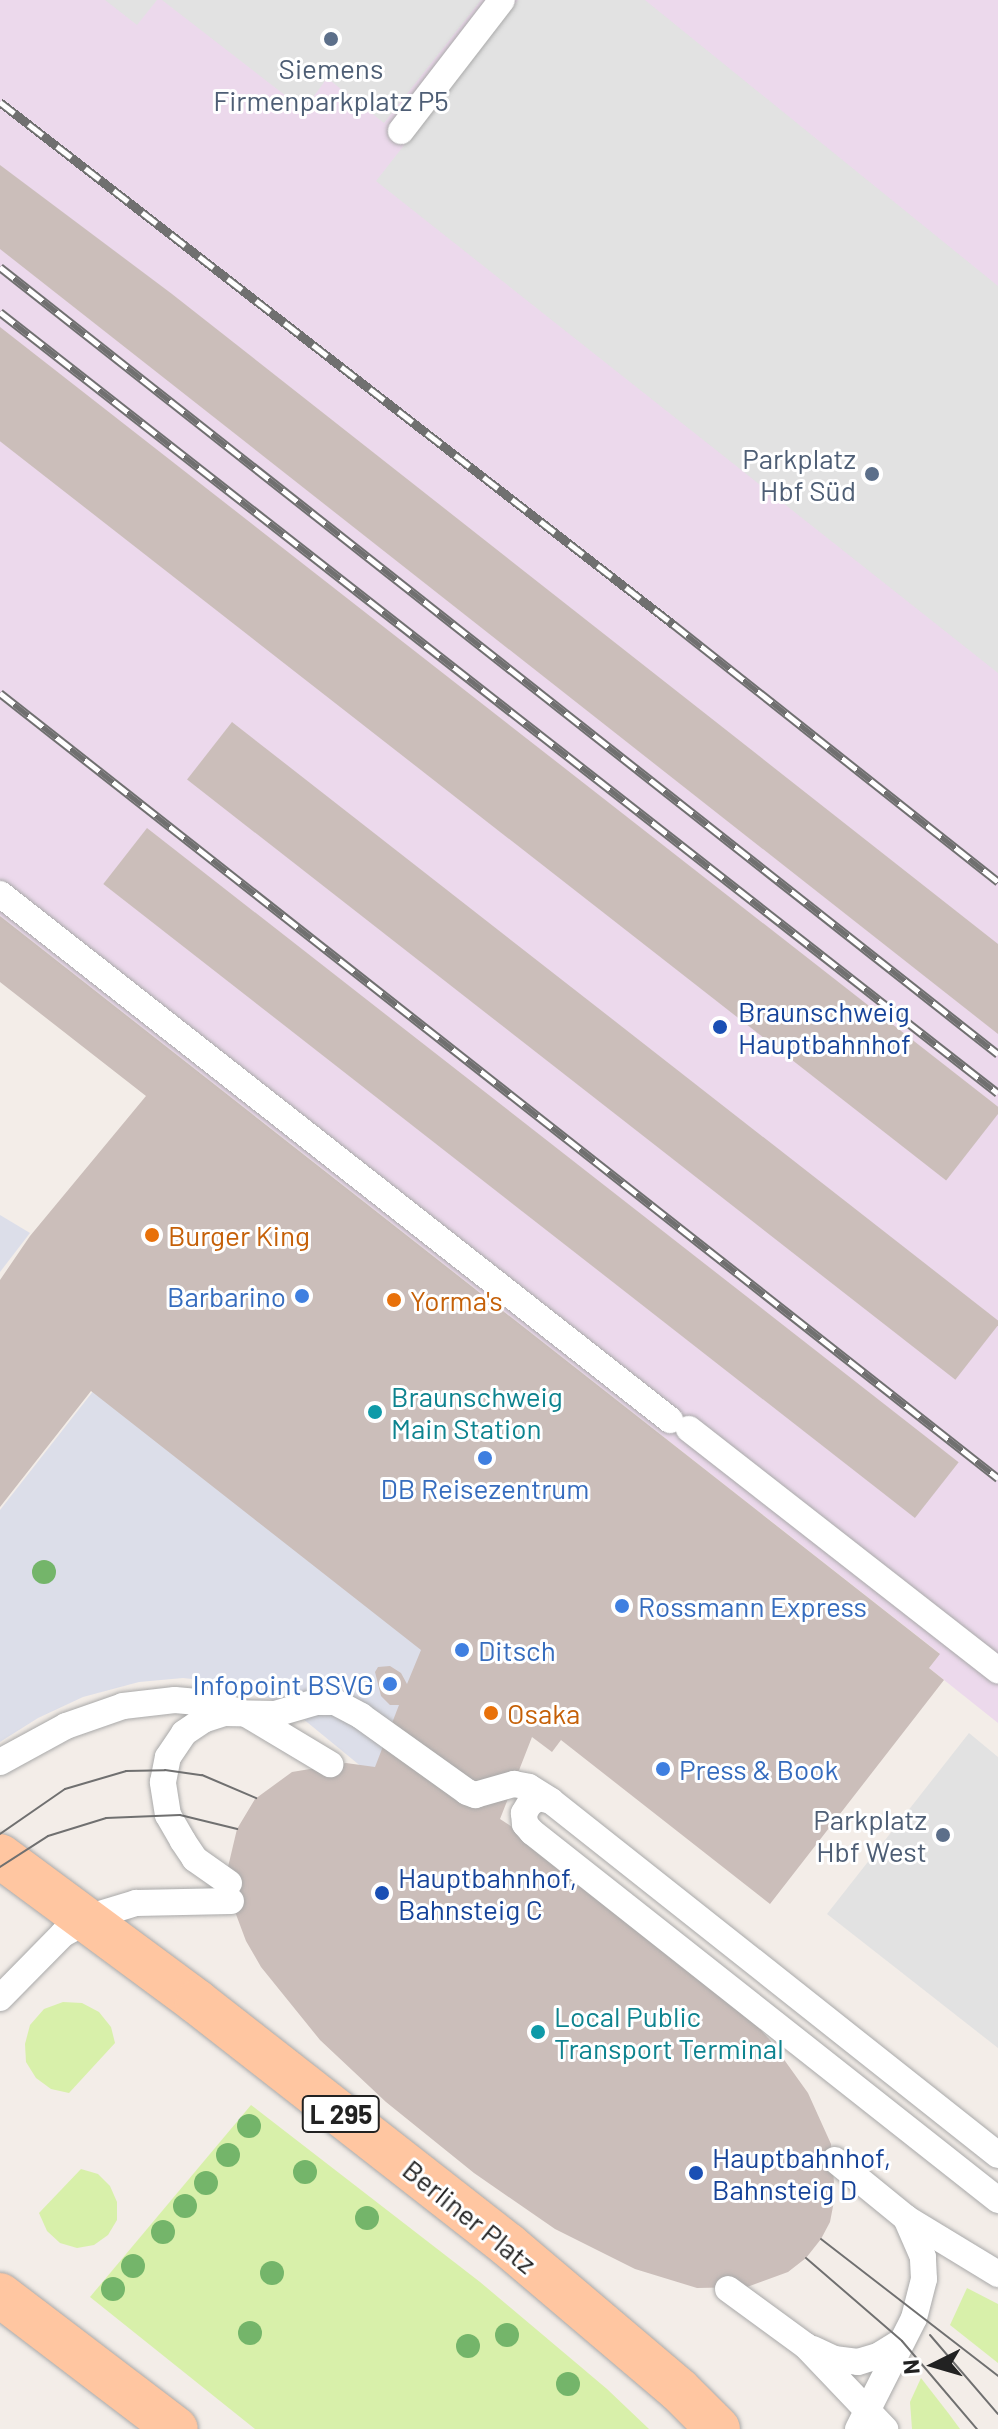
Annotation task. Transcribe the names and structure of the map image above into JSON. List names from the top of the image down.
{
  "streets": {
    "main road": ["L 295", "Berliner Platz"]
  },
  "crossings": [
    ["L 295", "Berliner Platz"]
  ],
  "places": [
    "Siemens Firmenparkplatz P5",
    "Parkplatz Hbf Süd",
    "Braunschweig Hauptbahnhof",
    "Burger King",
    "Barbarino",
    "Yorma's",
    "Braunschweig Main Station",
    "DB Reisezentrum",
    "Rossmann Express",
    "Ditsch",
    "Infopoint BSVG",
    "Osaka",
    "Press & Book",
    "Parkplatz Hbf West",
    "Hauptbahnhof, Bahnsteig C",
    "Local Public Transport Terminal",
    "Hauptbahnhof, Bahnsteig D"
  ],
  "north": "left"
}
